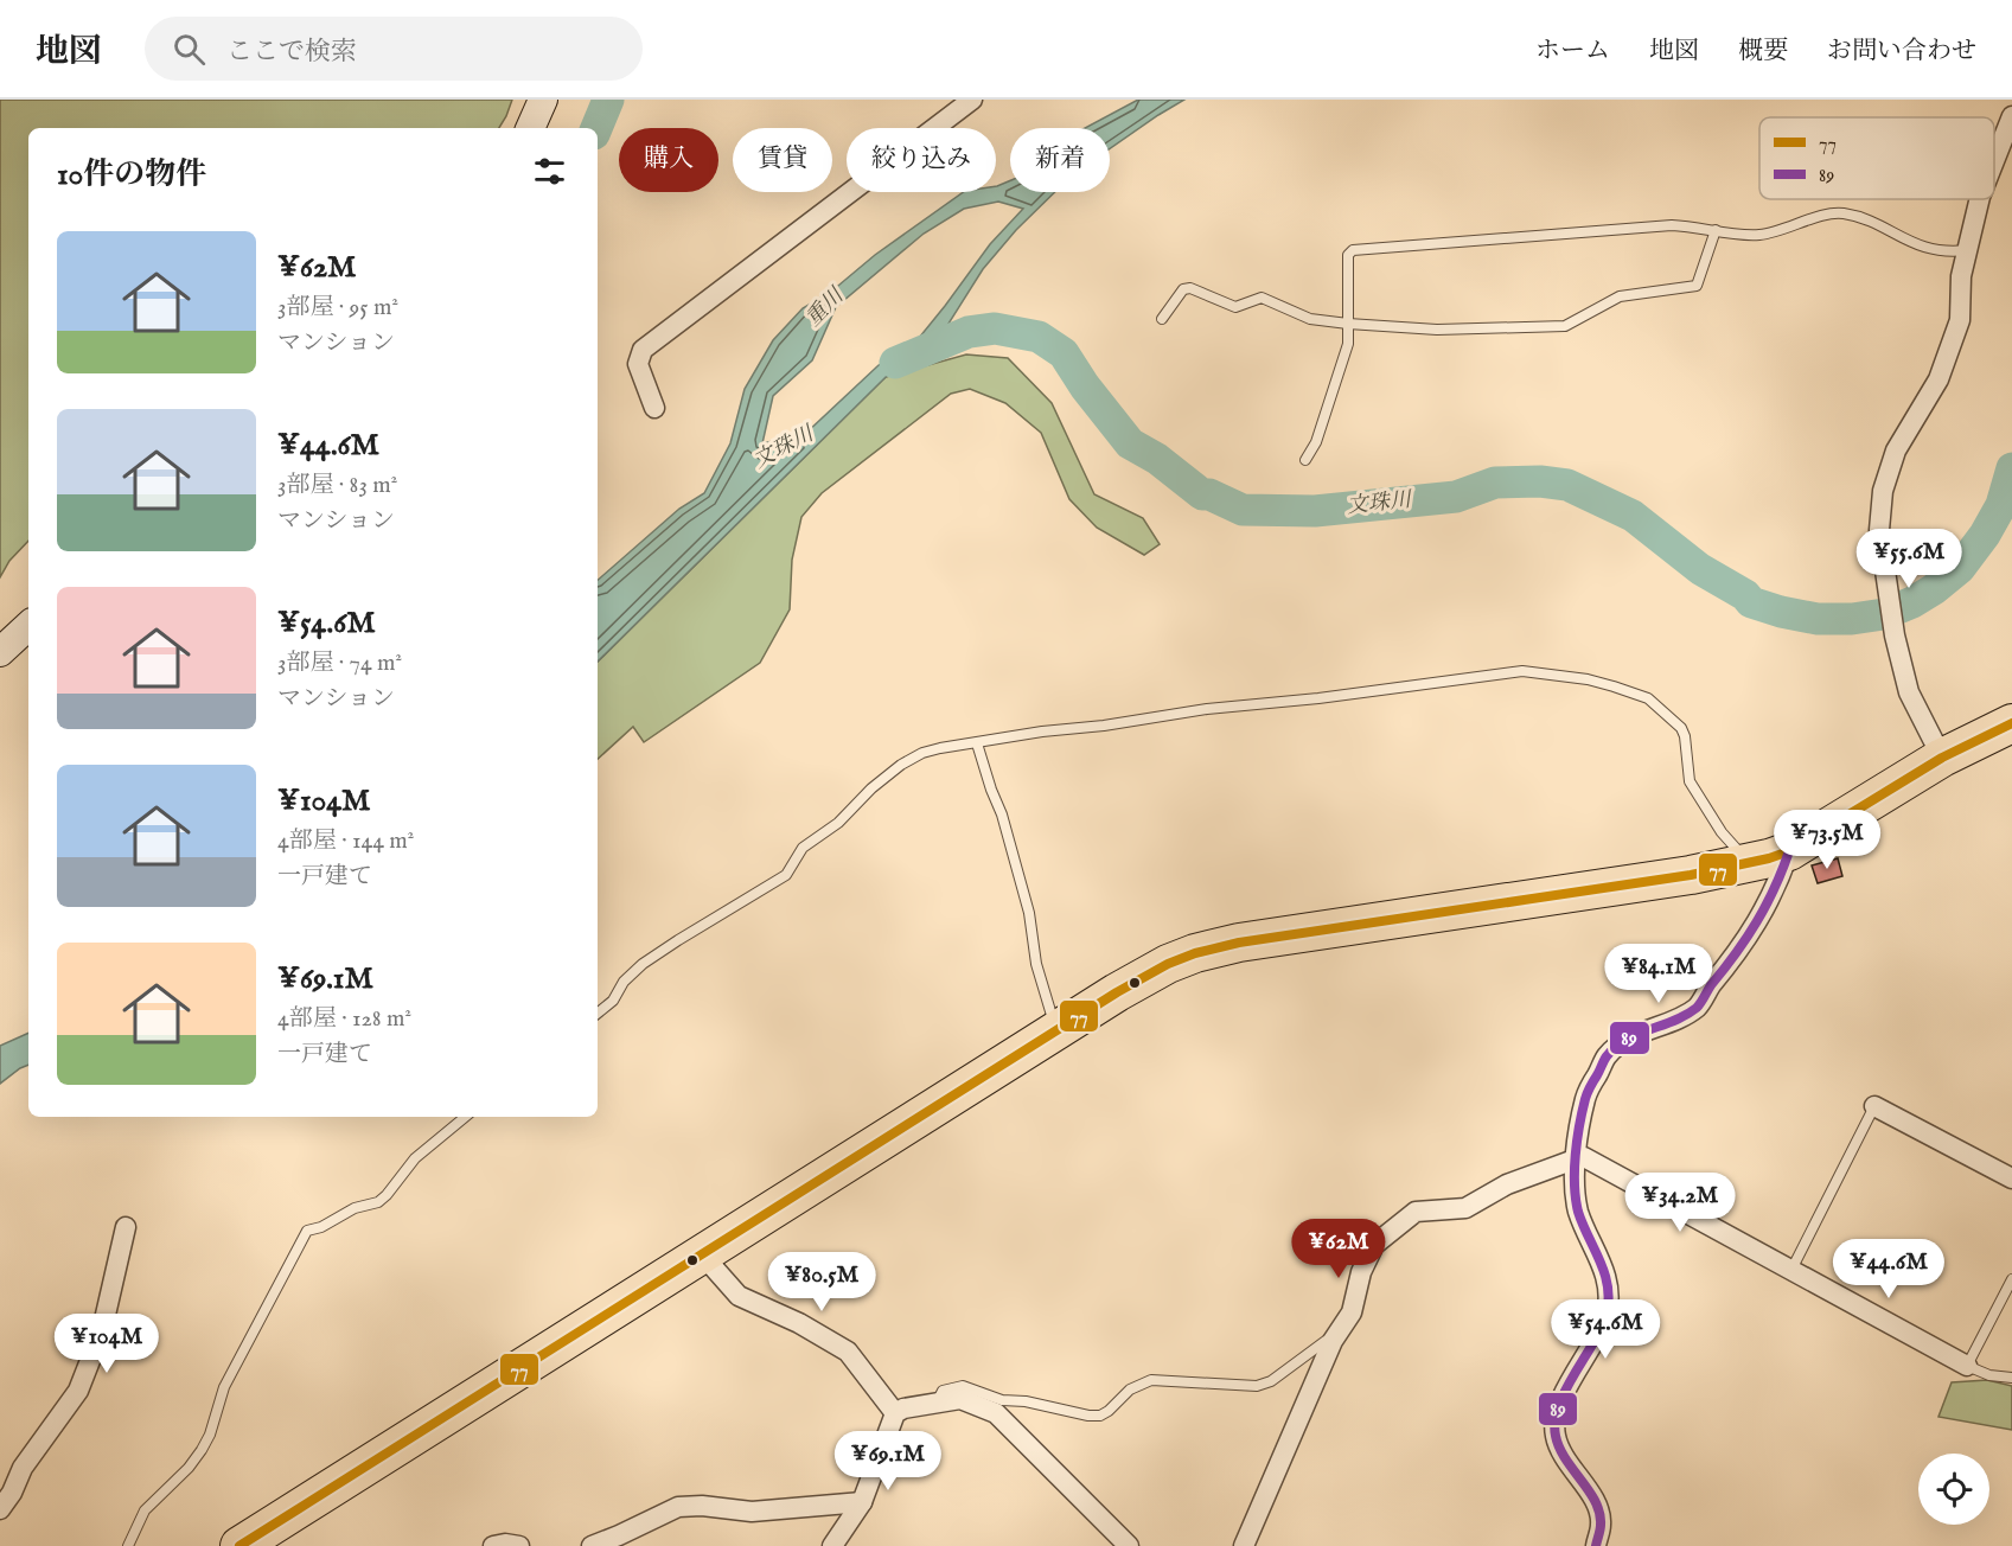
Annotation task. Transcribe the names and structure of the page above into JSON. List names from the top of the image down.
{
  "water": ["重川", "文珠川"],
  "lines": ["transit line 77", "transit line 89"],
  "legend": ["77", "89"],
  "page": {
    "header": "地図",
    "search": "ここで検索",
    "nav": [
      "ホーム",
      "地図",
      "概要",
      "お問い合わせ"
    ],
    "chip": [
      "購入",
      "賃貸",
      "絞り込み",
      "新着"
    ],
    "heading": "10件の物件",
    "list": [
      {
        "name": "¥62M",
        "note": "3部屋 · 95 m² · マンション"
      },
      {
        "name": "¥44.6M",
        "note": "3部屋 · 83 m² · マンション"
      },
      {
        "name": "¥54.6M",
        "note": "3部屋 · 74 m² · マンション"
      },
      {
        "name": "¥104M",
        "note": "4部屋 · 144 m² · 一戸建て"
      },
      {
        "name": "¥69.1M",
        "note": "4部屋 · 128 m² · 一戸建て"
      }
    ],
    "price": [
      "¥55.6M",
      "¥73.5M",
      "¥84.1M",
      "¥34.2M",
      "¥62M",
      "¥44.6M",
      "¥80.5M",
      "¥54.6M",
      "¥104M",
      "¥69.1M"
    ]
  }
}
